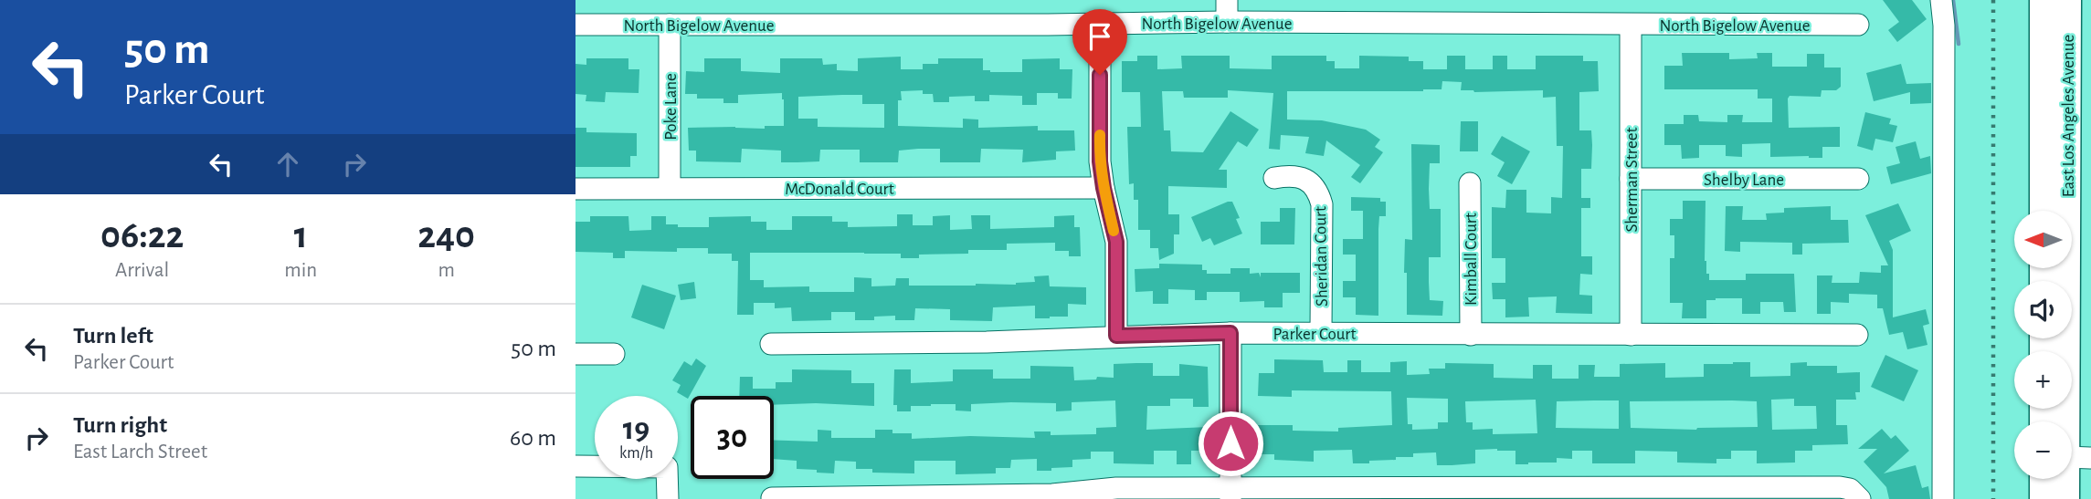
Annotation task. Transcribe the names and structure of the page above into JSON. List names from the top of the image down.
{
  "streets": {
    "main road": ["East Los Angeles Avenue"],
    "street": [
      "North Bigelow Avenue",
      "Poke Lane",
      "Shelby Lane",
      "Sherman Street",
      "McDonald Court",
      "Sheridan Court",
      "Kimball Court",
      "Parker Court"
    ]
  },
  "crossings": [
    ["North Bigelow Avenue", "Poke Lane"],
    ["North Bigelow Avenue", "Sherman Street"],
    ["Poke Lane", "McDonald Court"],
    ["Shelby Lane", "Sherman Street"],
    ["Sherman Street", "Parker Court"],
    ["Sheridan Court", "Parker Court"],
    ["Kimball Court", "Parker Court"]
  ],
  "north": "left",
  "page": {
    "turn": ["50 m", "Parker Court"],
    "eta": [
      "06:22",
      "Arrival",
      "1",
      "min",
      "240",
      "m"
    ],
    "map_buttons": ["+", "−"],
    "list": [
      {
        "name": "Turn left",
        "note": "Parker Court",
        "value": "50 m"
      },
      {
        "name": "Turn right",
        "note": "East Larch Street",
        "value": "60 m"
      }
    ],
    "speed": "19 km/h",
    "limit": "30"
  }
}
